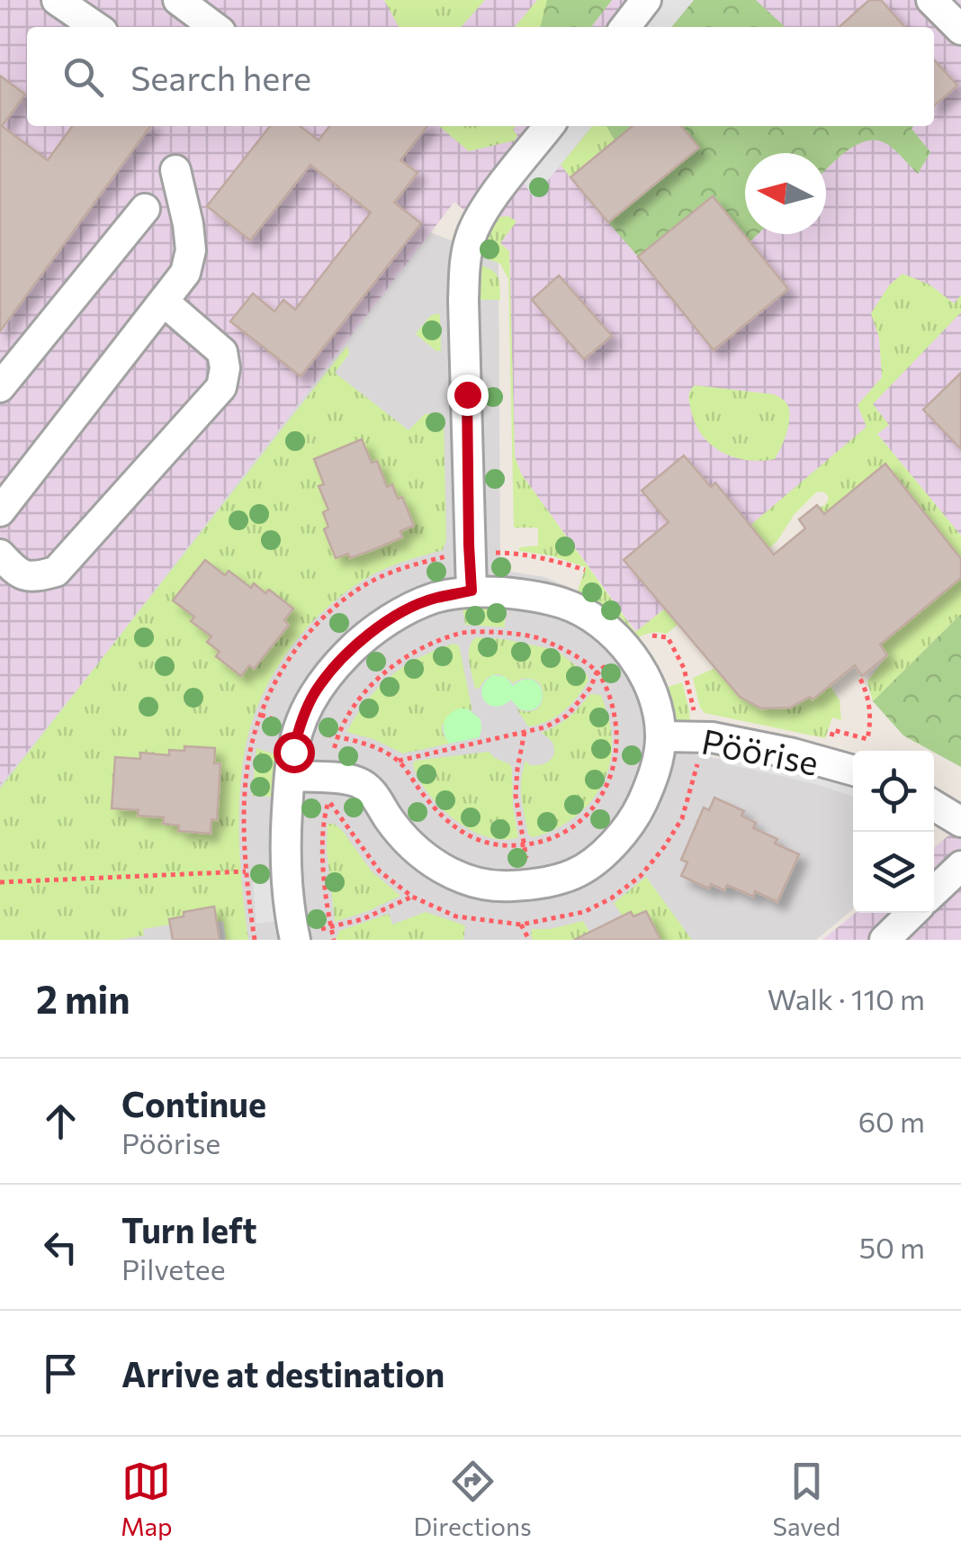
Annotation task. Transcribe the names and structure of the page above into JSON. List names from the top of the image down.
{
  "streets": {
    "street": ["Pöörise"]
  },
  "north": "left",
  "page": {
    "search": "Search here",
    "heading": ["2 min", "Walk · 110 m"],
    "list": [
      ["Continue", "Pöörise", "60 m"],
      ["Turn left", "Pilvetee", "50 m"],
      "Arrive at destination"
    ],
    "nav": ["Map", "Directions", "Saved"]
  }
}
